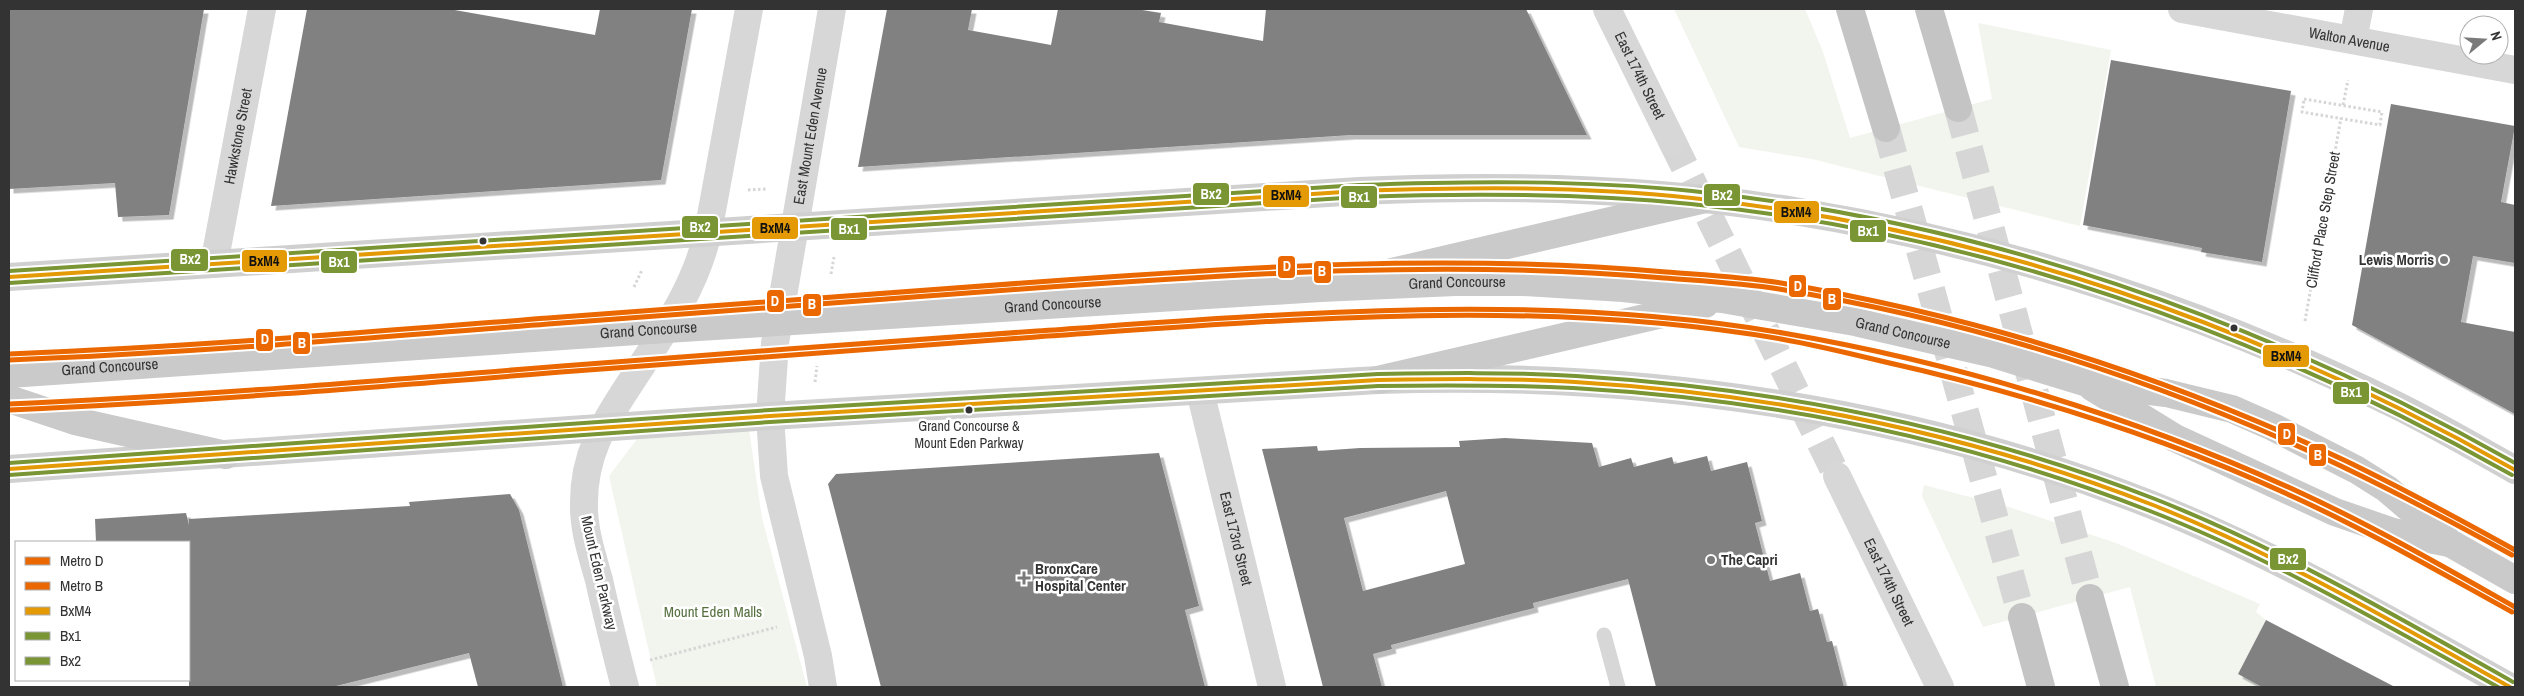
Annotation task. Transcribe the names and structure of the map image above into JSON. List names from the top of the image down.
{
  "streets": {
    "main road": ["Grand Concourse"],
    "street": [
      "Walton Avenue",
      "East 174th Street",
      "Hawkstone Street",
      "East Mount Eden Avenue",
      "East 173rd Street",
      "Mount Eden Parkway"
    ],
    "path": ["Clifford Place Step Street"]
  },
  "crossings": [
    ["East Mount Eden Avenue", "Grand Concourse"],
    ["Grand Concourse", "Mount Eden Parkway"]
  ],
  "parks": ["Mount Eden Malls"],
  "places": {
    "other": ["Lewis Morris", "Grand Concourse & Mount Eden Parkway", "The Capri"],
    "health": ["BronxCare Hospital Center"]
  },
  "lines": [
    "transit line Bx2",
    "transit line BxM4",
    "transit line Bx1",
    "metro line D",
    "metro line B"
  ],
  "legend": [
    "Metro D",
    "Metro B",
    "BxM4",
    "Bx1",
    "Bx2"
  ],
  "north": "right"
}
